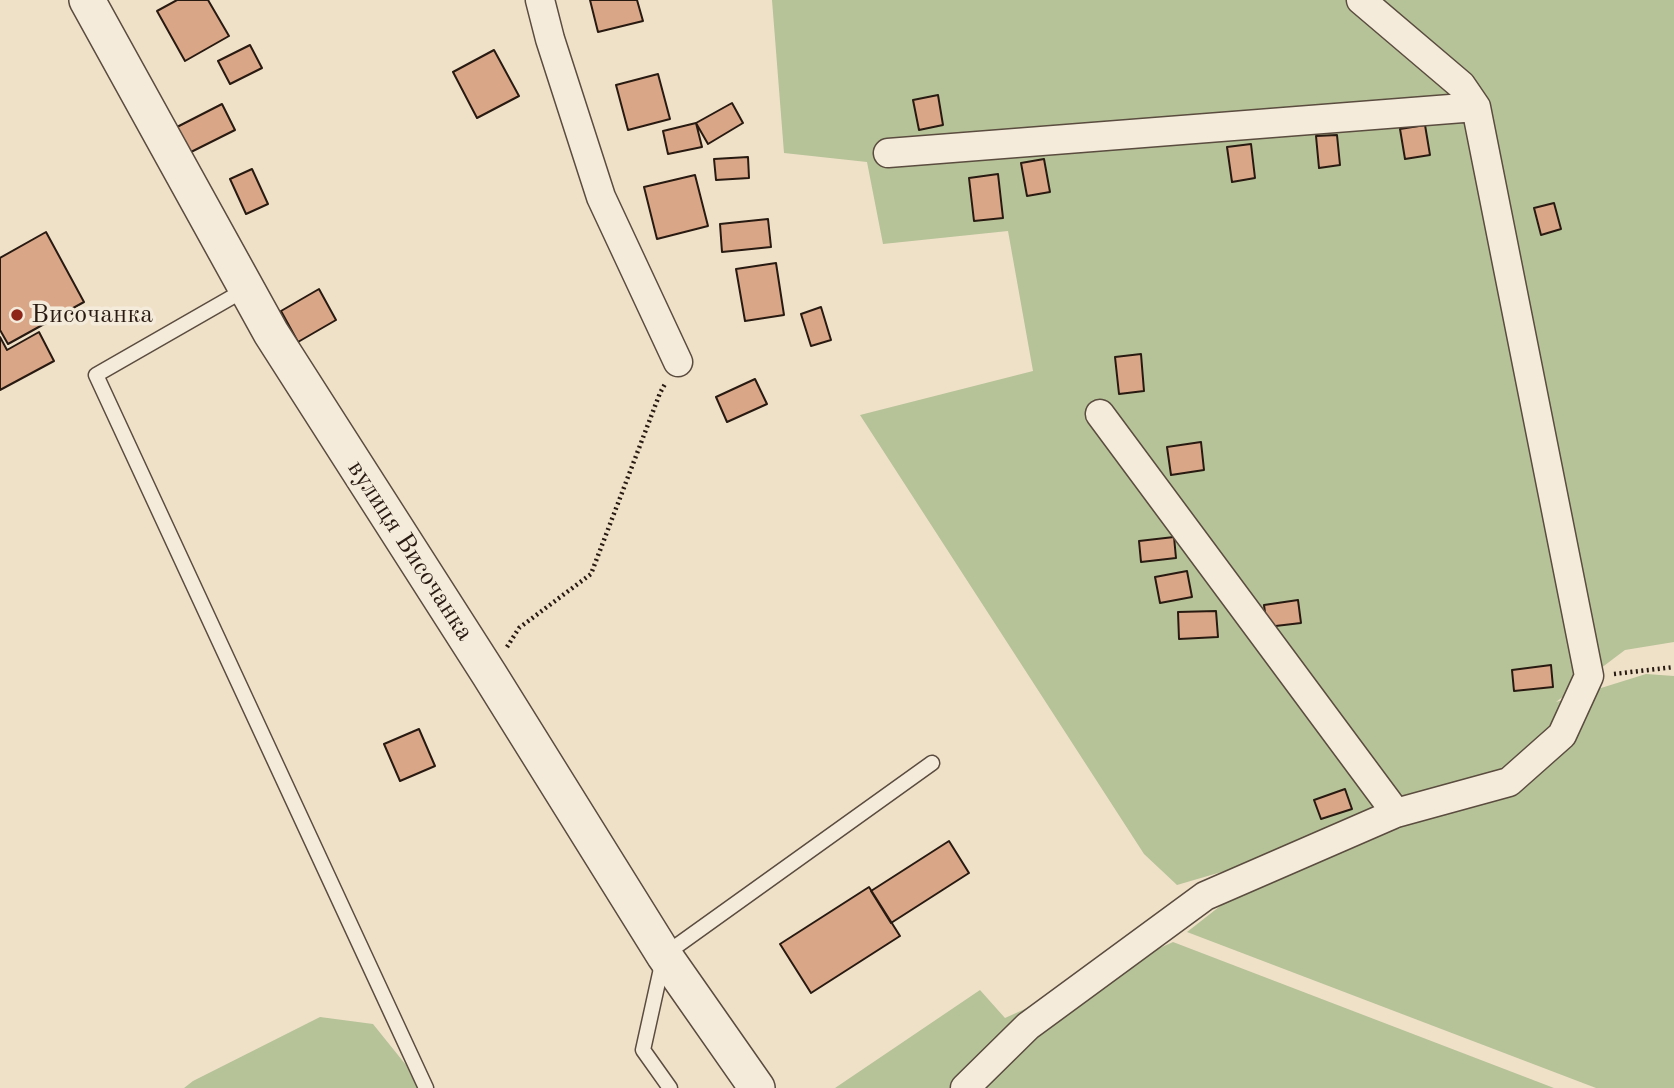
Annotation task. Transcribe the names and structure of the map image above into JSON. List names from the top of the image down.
{
  "streets": {
    "street": ["вулиця Височанка"]
  },
  "places": ["Височанка"]
}
